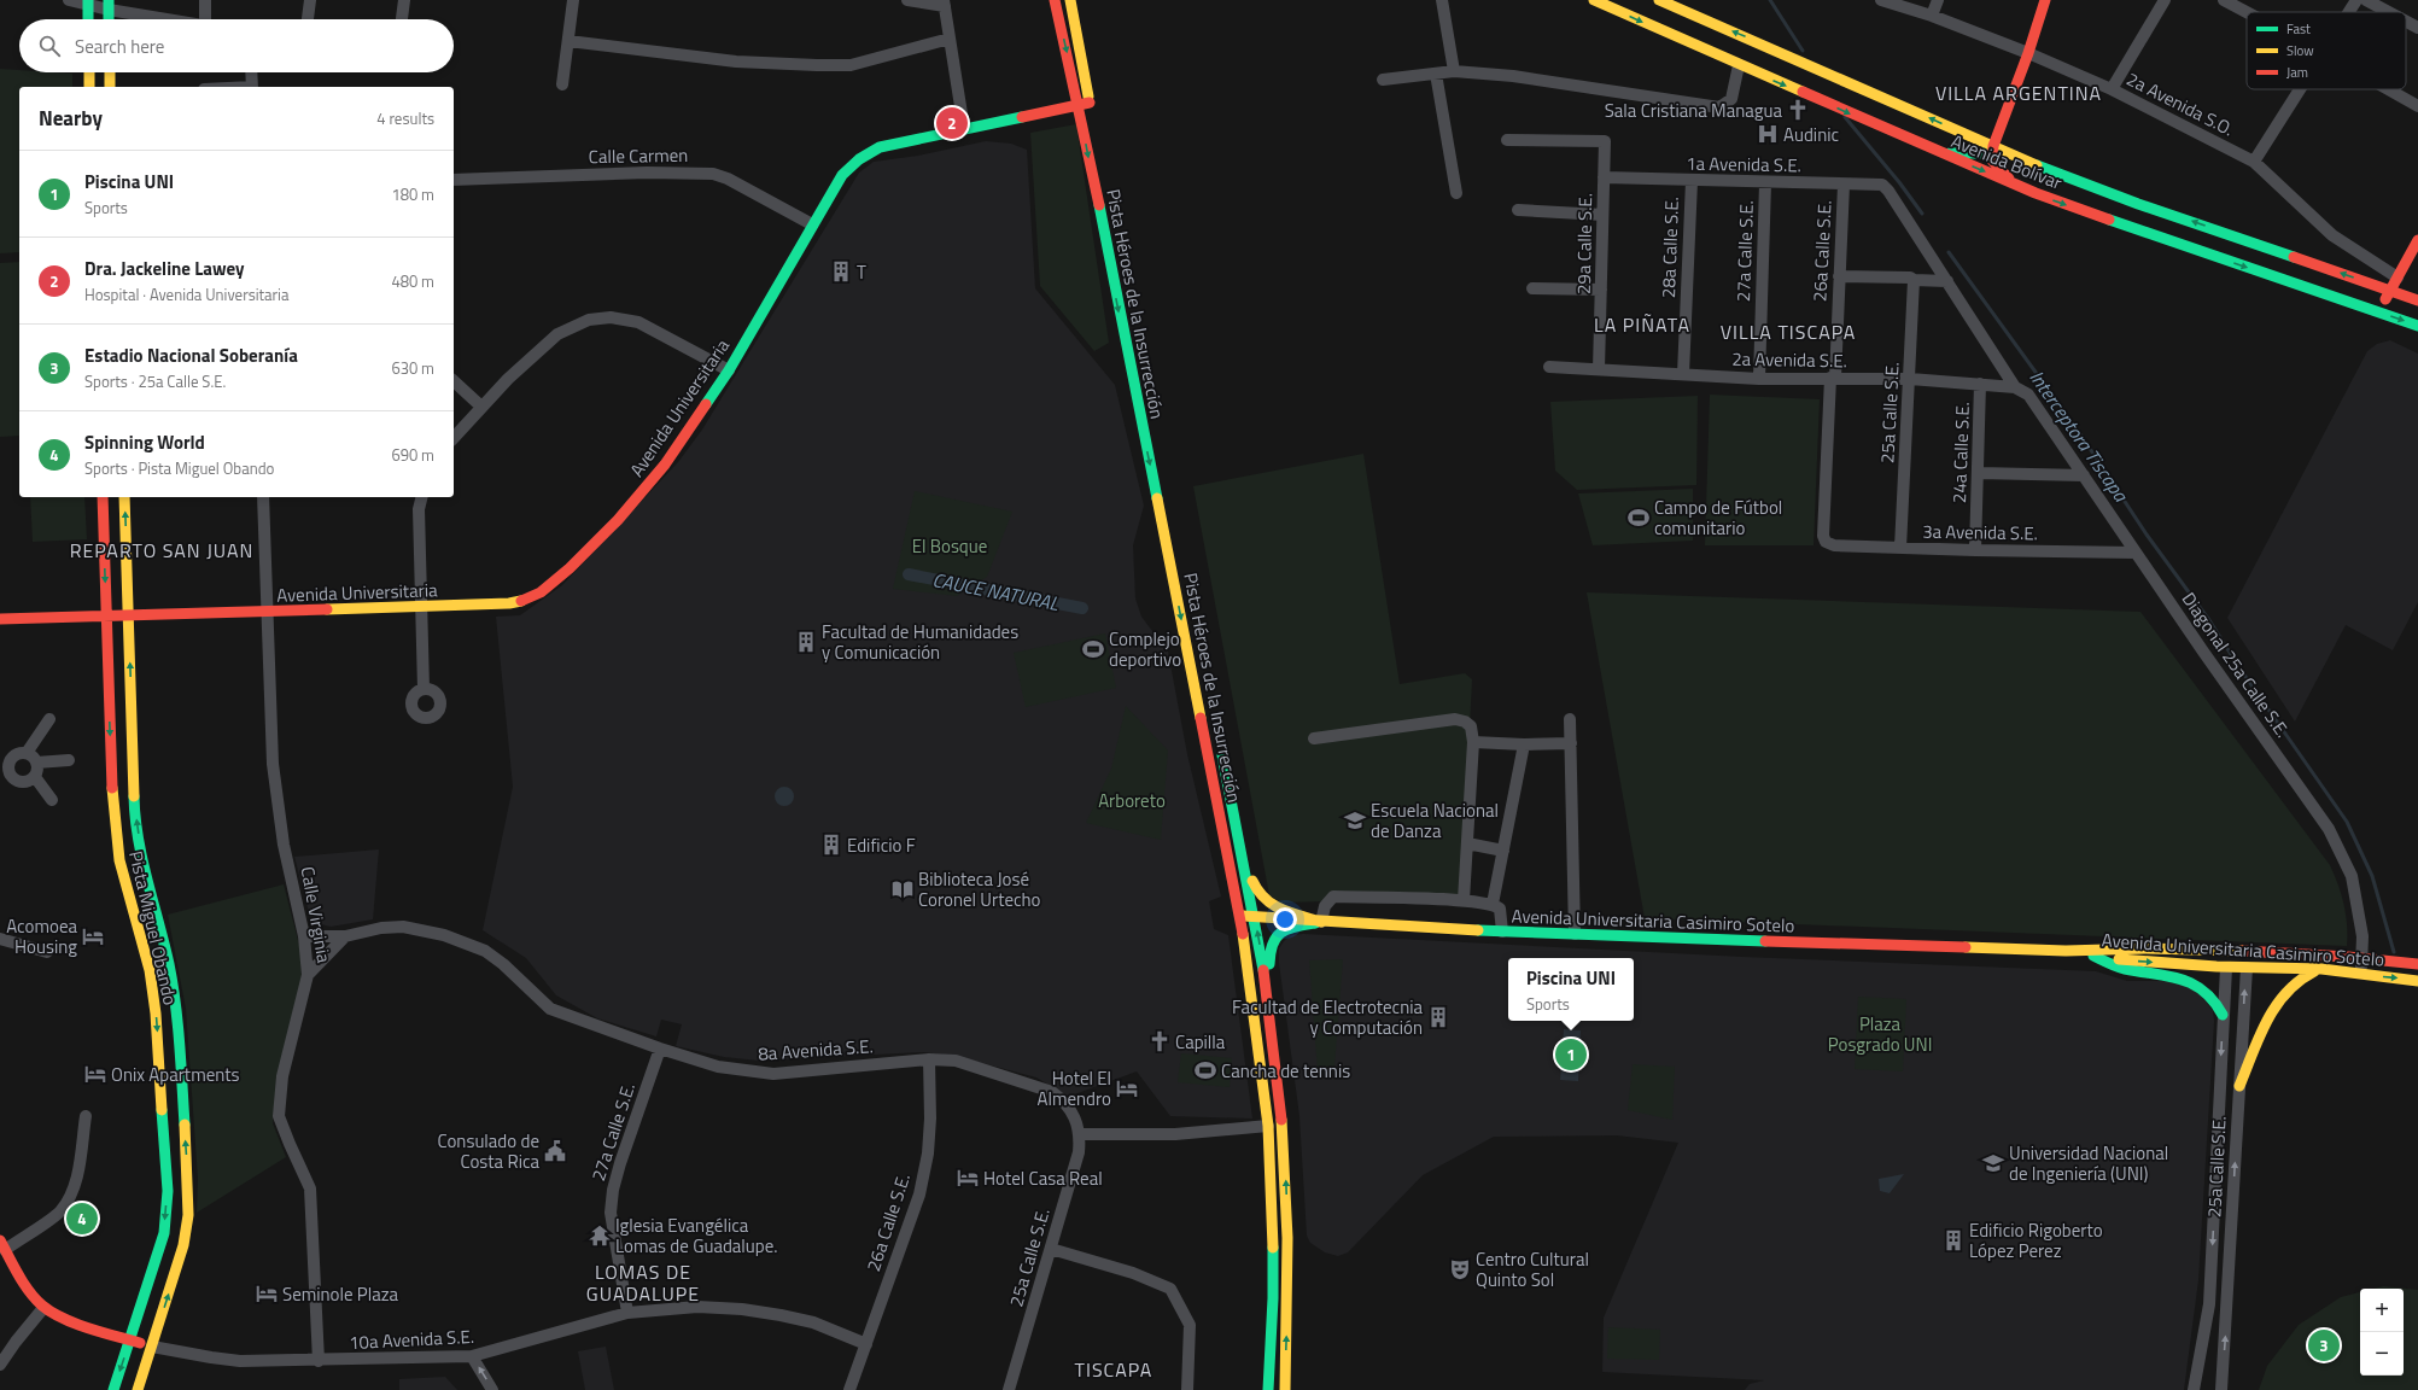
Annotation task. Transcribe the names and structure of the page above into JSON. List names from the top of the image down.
{
  "streets": {
    "main road": [
      "Avenida Bolívar",
      "Pista Héroes de la Insurrección",
      "Avenida Universitaria",
      "Avenida Universitaria Casimiro Sotelo",
      "Pista Miguel Obando"
    ],
    "street": [
      "2a Avenida S.O.",
      "Calle Carmen",
      "1a Avenida S.E.",
      "29a Calle S.E.",
      "28a Calle S.E.",
      "27a Calle S.E.",
      "26a Calle S.E.",
      "2a Avenida S.E.",
      "25a Calle S.E.",
      "24a Calle S.E.",
      "3a Avenida S.E.",
      "Diagonal 25a Calle S.E.",
      "Calle Virginia",
      "8a Avenida S.E.",
      "10a Avenida S.E."
    ]
  },
  "crossings": [
    ["Calle Carmen", "Avenida Universitaria"],
    ["1a Avenida S.E.", "29a Calle S.E."],
    ["1a Avenida S.E.", "28a Calle S.E."],
    ["1a Avenida S.E.", "27a Calle S.E."],
    ["1a Avenida S.E.", "26a Calle S.E."],
    ["29a Calle S.E.", "2a Avenida S.E."],
    ["28a Calle S.E.", "2a Avenida S.E."],
    ["27a Calle S.E.", "2a Avenida S.E."],
    ["27a Calle S.E.", "8a Avenida S.E."],
    ["27a Calle S.E.", "10a Avenida S.E."],
    ["26a Calle S.E.", "2a Avenida S.E."],
    ["26a Calle S.E.", "3a Avenida S.E."],
    ["26a Calle S.E.", "8a Avenida S.E."],
    ["26a Calle S.E.", "10a Avenida S.E."],
    ["Pista Héroes de la Insurrección", "Avenida Universitaria"],
    ["Pista Héroes de la Insurrección", "Avenida Universitaria Casimiro Sotelo"],
    ["2a Avenida S.E.", "25a Calle S.E."],
    ["2a Avenida S.E.", "24a Calle S.E."],
    ["2a Avenida S.E.", "Diagonal 25a Calle S.E."],
    ["Avenida Universitaria", "Calle Virginia"],
    ["Avenida Universitaria", "Pista Miguel Obando"],
    ["25a Calle S.E.", "3a Avenida S.E."],
    ["25a Calle S.E.", "Avenida Universitaria Casimiro Sotelo"],
    ["25a Calle S.E.", "8a Avenida S.E."],
    ["24a Calle S.E.", "3a Avenida S.E."],
    ["3a Avenida S.E.", "Diagonal 25a Calle S.E."],
    ["Diagonal 25a Calle S.E.", "Avenida Universitaria Casimiro Sotelo"],
    ["Calle Virginia", "8a Avenida S.E."],
    ["Calle Virginia", "10a Avenida S.E."],
    ["Pista Miguel Obando", "10a Avenida S.E."]
  ],
  "districts": [
    "VILLA ARGENTINA",
    "LA PIÑATA",
    "VILLA TISCAPA",
    "REPARTO SAN JUAN",
    "LOMAS DE GUADALUPE",
    "TISCAPA"
  ],
  "water": ["Interceptora Tiscapa", "CAUCE NATURAL"],
  "parks": ["El Bosque", "Arboreto", "Plaza Posgrado UNI"],
  "places": {
    "church": ["Sala Cristiana Managua", "Capilla"],
    "hospital": ["Audinic"],
    "building": [
      "T",
      "Facultad de Humanidades y Comunicación",
      "Edificio F",
      "Facultad de Electrotecnia y Computación",
      "Edificio Rigoberto López Perez"
    ],
    "sports": ["Campo de Fútbol comunitario", "Complejo deportivo", "Cancha de tennis"],
    "school or university": ["Escuela Nacional de Danza", "Universidad Nacional de Ingeniería (UNI)"],
    "library": ["Biblioteca José Coronel Urtecho"],
    "hotel": [
      "Acomoea Housing",
      "Onix Apartments",
      "Hotel El Almendro",
      "Hotel Casa Real",
      "Seminole Plaza"
    ],
    "public building": ["Consulado de Costa Rica"],
    "temple": ["Iglesia Evangélica Lomas de Guadalupe."],
    "theatre": ["Centro Cultural Quinto Sol"]
  },
  "legend": ["Fast", "Slow", "Jam"],
  "page": {
    "search": "Search here",
    "heading": ["Nearby", "4 results"],
    "pins": [
      "2",
      "1",
      "4",
      "3"
    ],
    "list": [
      {
        "mark": "1",
        "name": "Piscina UNI",
        "note": "Sports",
        "value": "180 m"
      },
      {
        "mark": "2",
        "name": "Dra. Jackeline Lawey",
        "note": "Hospital · Avenida Universitaria",
        "value": "480 m"
      },
      {
        "mark": "3",
        "name": "Estadio Nacional Soberanía",
        "note": "Sports · 25a Calle S.E.",
        "value": "630 m"
      },
      {
        "mark": "4",
        "name": "Spinning World",
        "note": "Sports · Pista Miguel Obando",
        "value": "690 m"
      }
    ],
    "popup": ["Piscina UNI", "Sports"],
    "map_buttons": ["+", "−"]
  }
}
